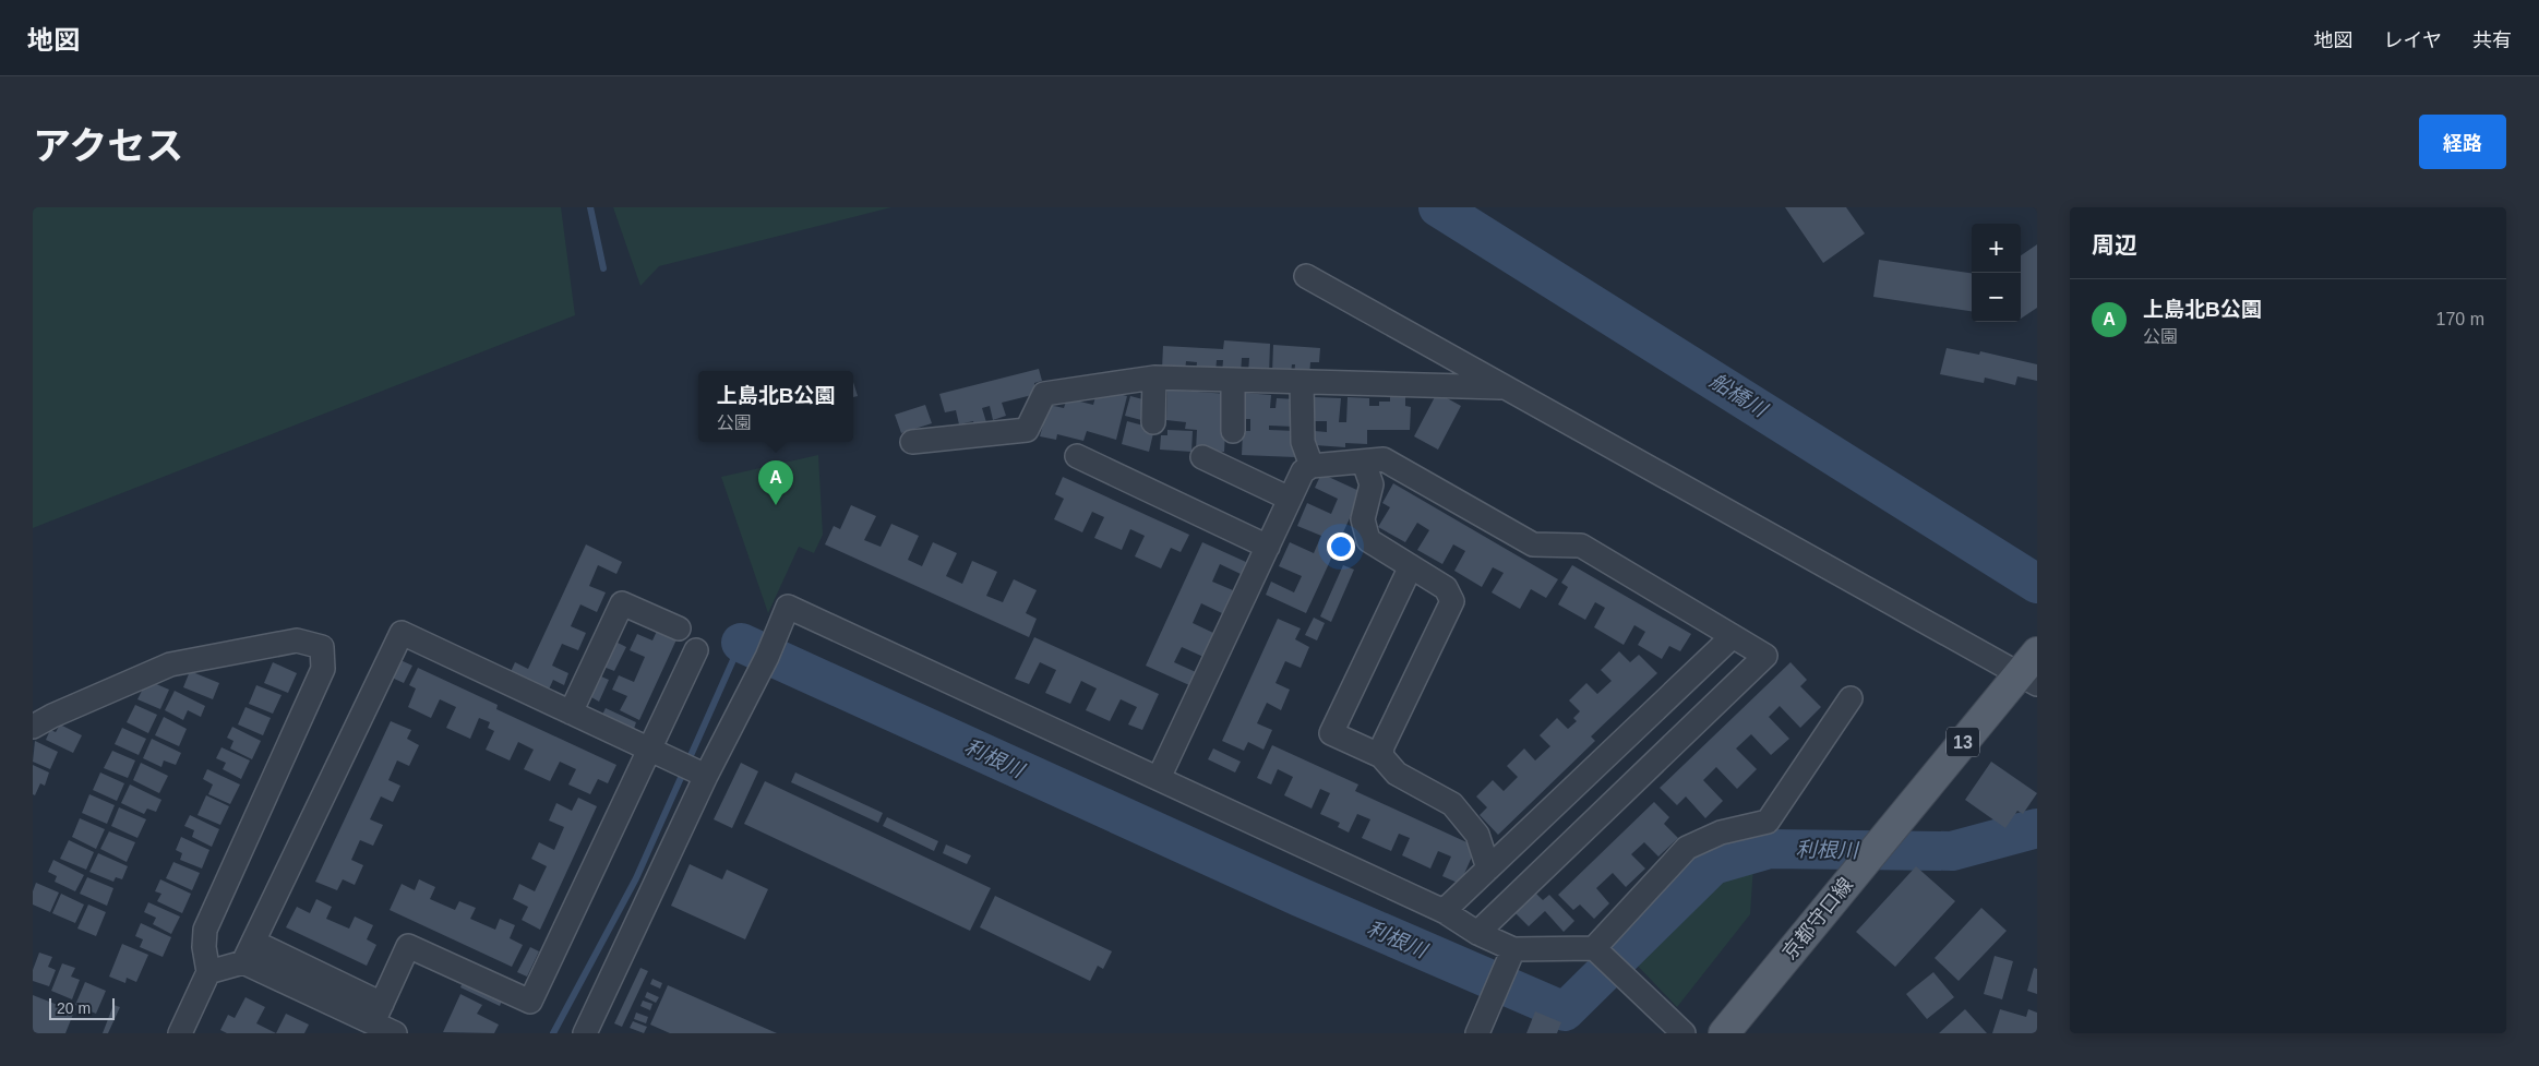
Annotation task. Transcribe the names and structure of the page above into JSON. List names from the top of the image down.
{
  "streets": {
    "main road": ["13", "京都守口線"]
  },
  "water": ["船橋川", "利根川"],
  "scale_bar": "20 m",
  "page": {
    "header": "地図",
    "nav": ["地図", "レイヤ", "共有"],
    "title": "アクセス",
    "buttons": "経路",
    "heading": "周辺",
    "map_buttons": ["+", "−"],
    "list": [
      {
        "mark": "A",
        "name": "上島北B公園",
        "note": "公園",
        "value": "170 m"
      }
    ],
    "popup": ["上島北B公園", "公園"],
    "pins": "A",
    "scale": "20 m"
  }
}
